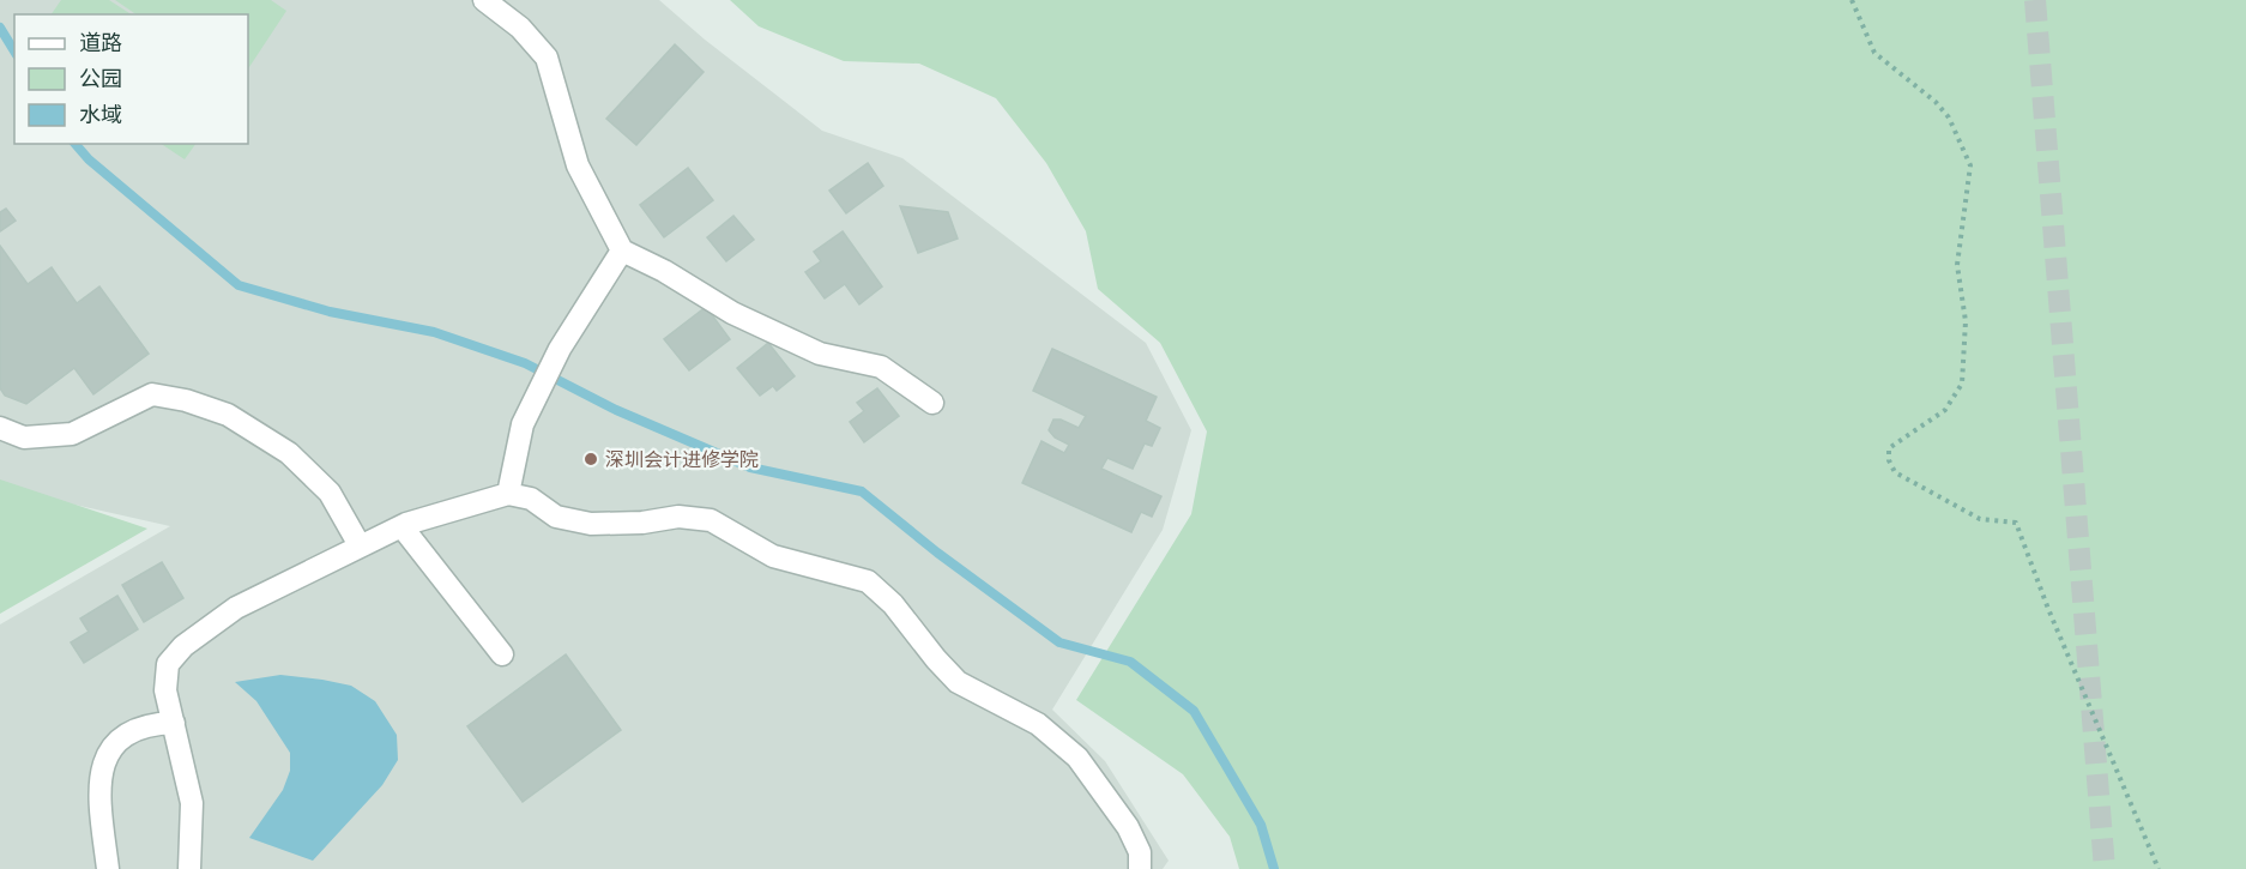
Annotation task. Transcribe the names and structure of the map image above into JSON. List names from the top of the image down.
{
  "places": ["深圳会计进修学院"],
  "legend": ["道路", "公园", "水域"]
}
